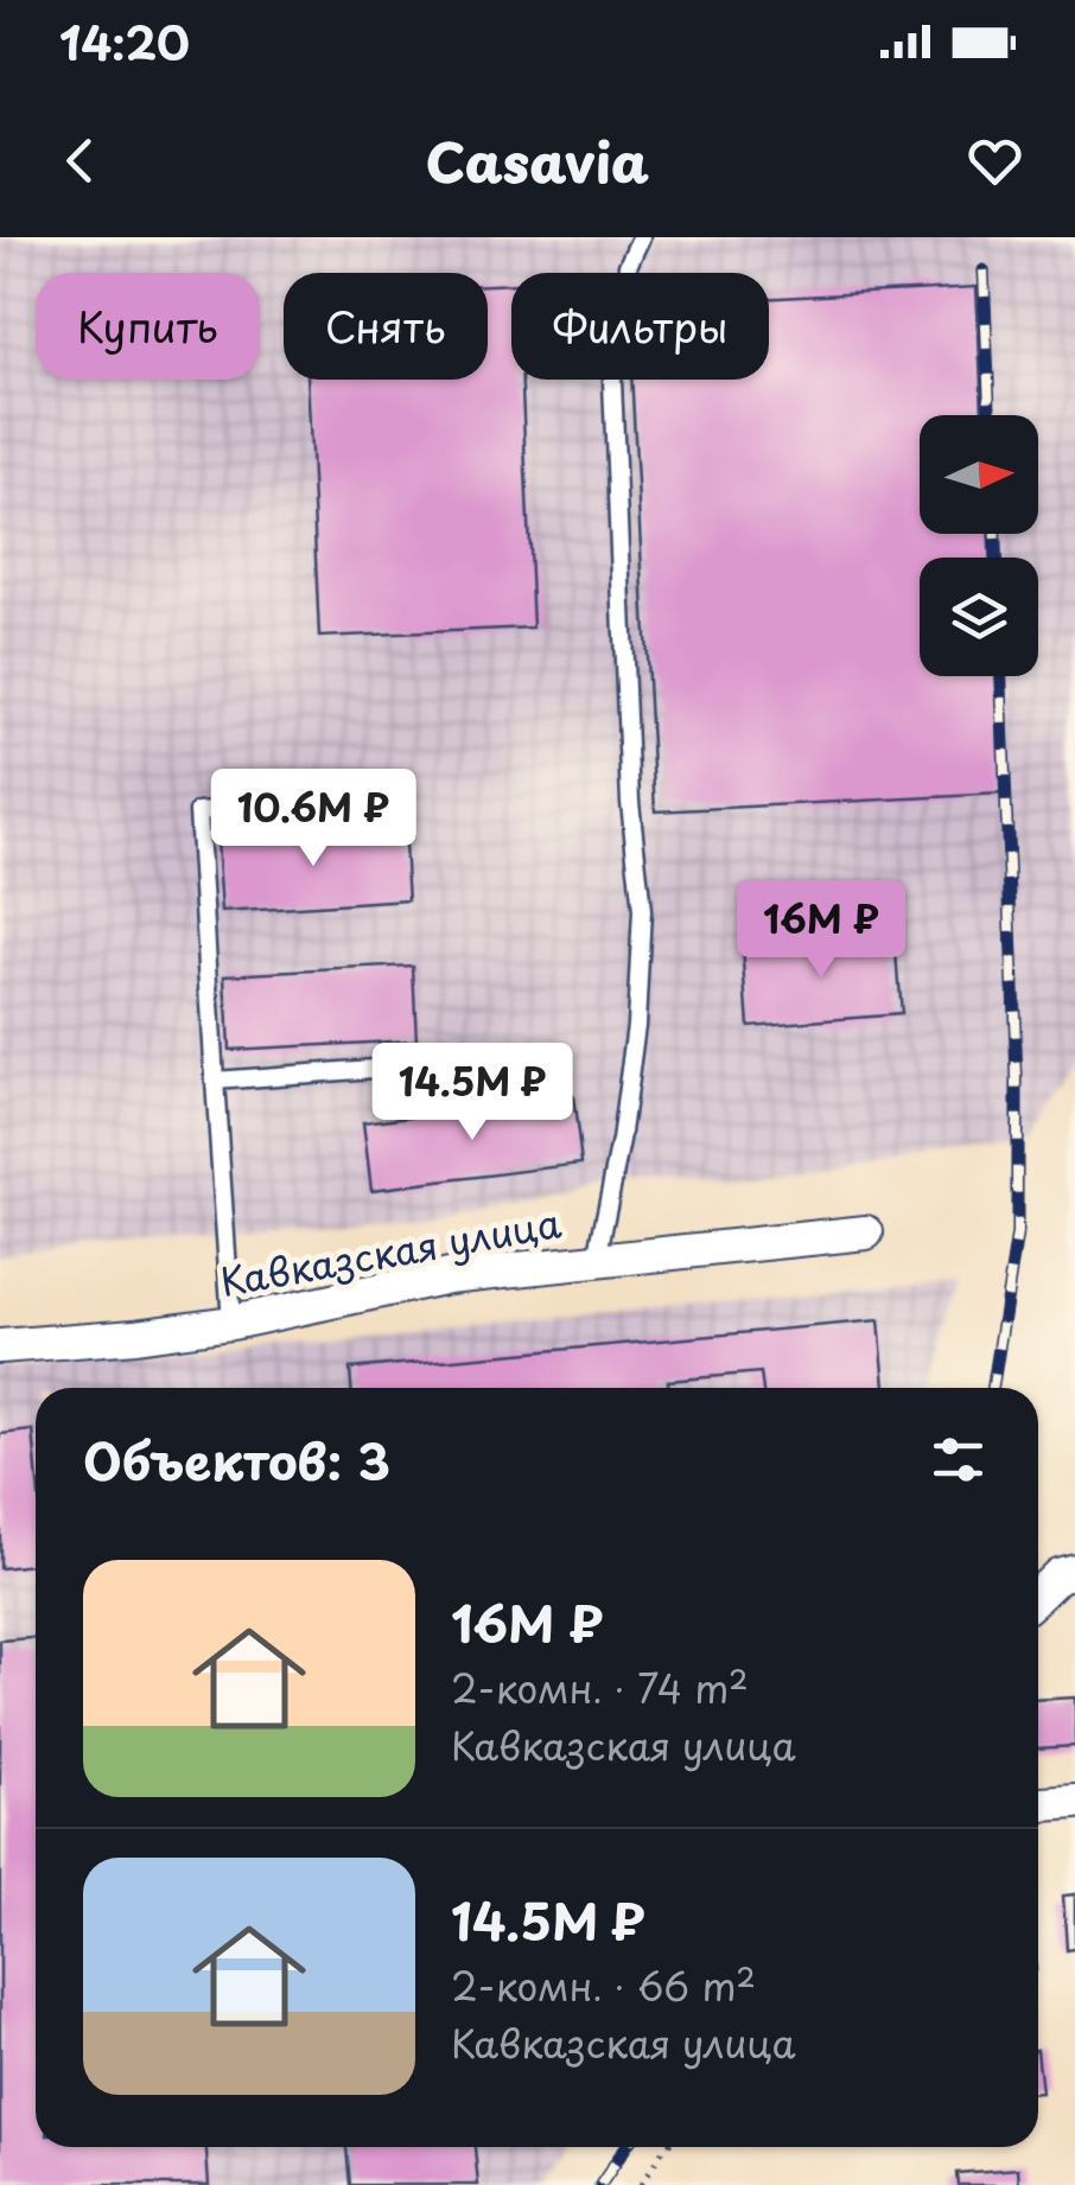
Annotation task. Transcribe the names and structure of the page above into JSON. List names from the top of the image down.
{
  "streets": {
    "street": ["Кавказская улица"]
  },
  "north": "right",
  "page": {
    "status": "14:20",
    "header": "Casavia",
    "chip": ["Купить", "Снять", "Фильтры"],
    "price": ["10.6M ₽", "16M ₽", "14.5M ₽"],
    "heading": "Объектов: 3",
    "list": [
      {
        "name": "16M ₽",
        "note": "2-комн. · 74 m² · Кавказская улица"
      },
      {
        "name": "14.5M ₽",
        "note": "2-комн. · 66 m² · Кавказская улица"
      }
    ]
  }
}
